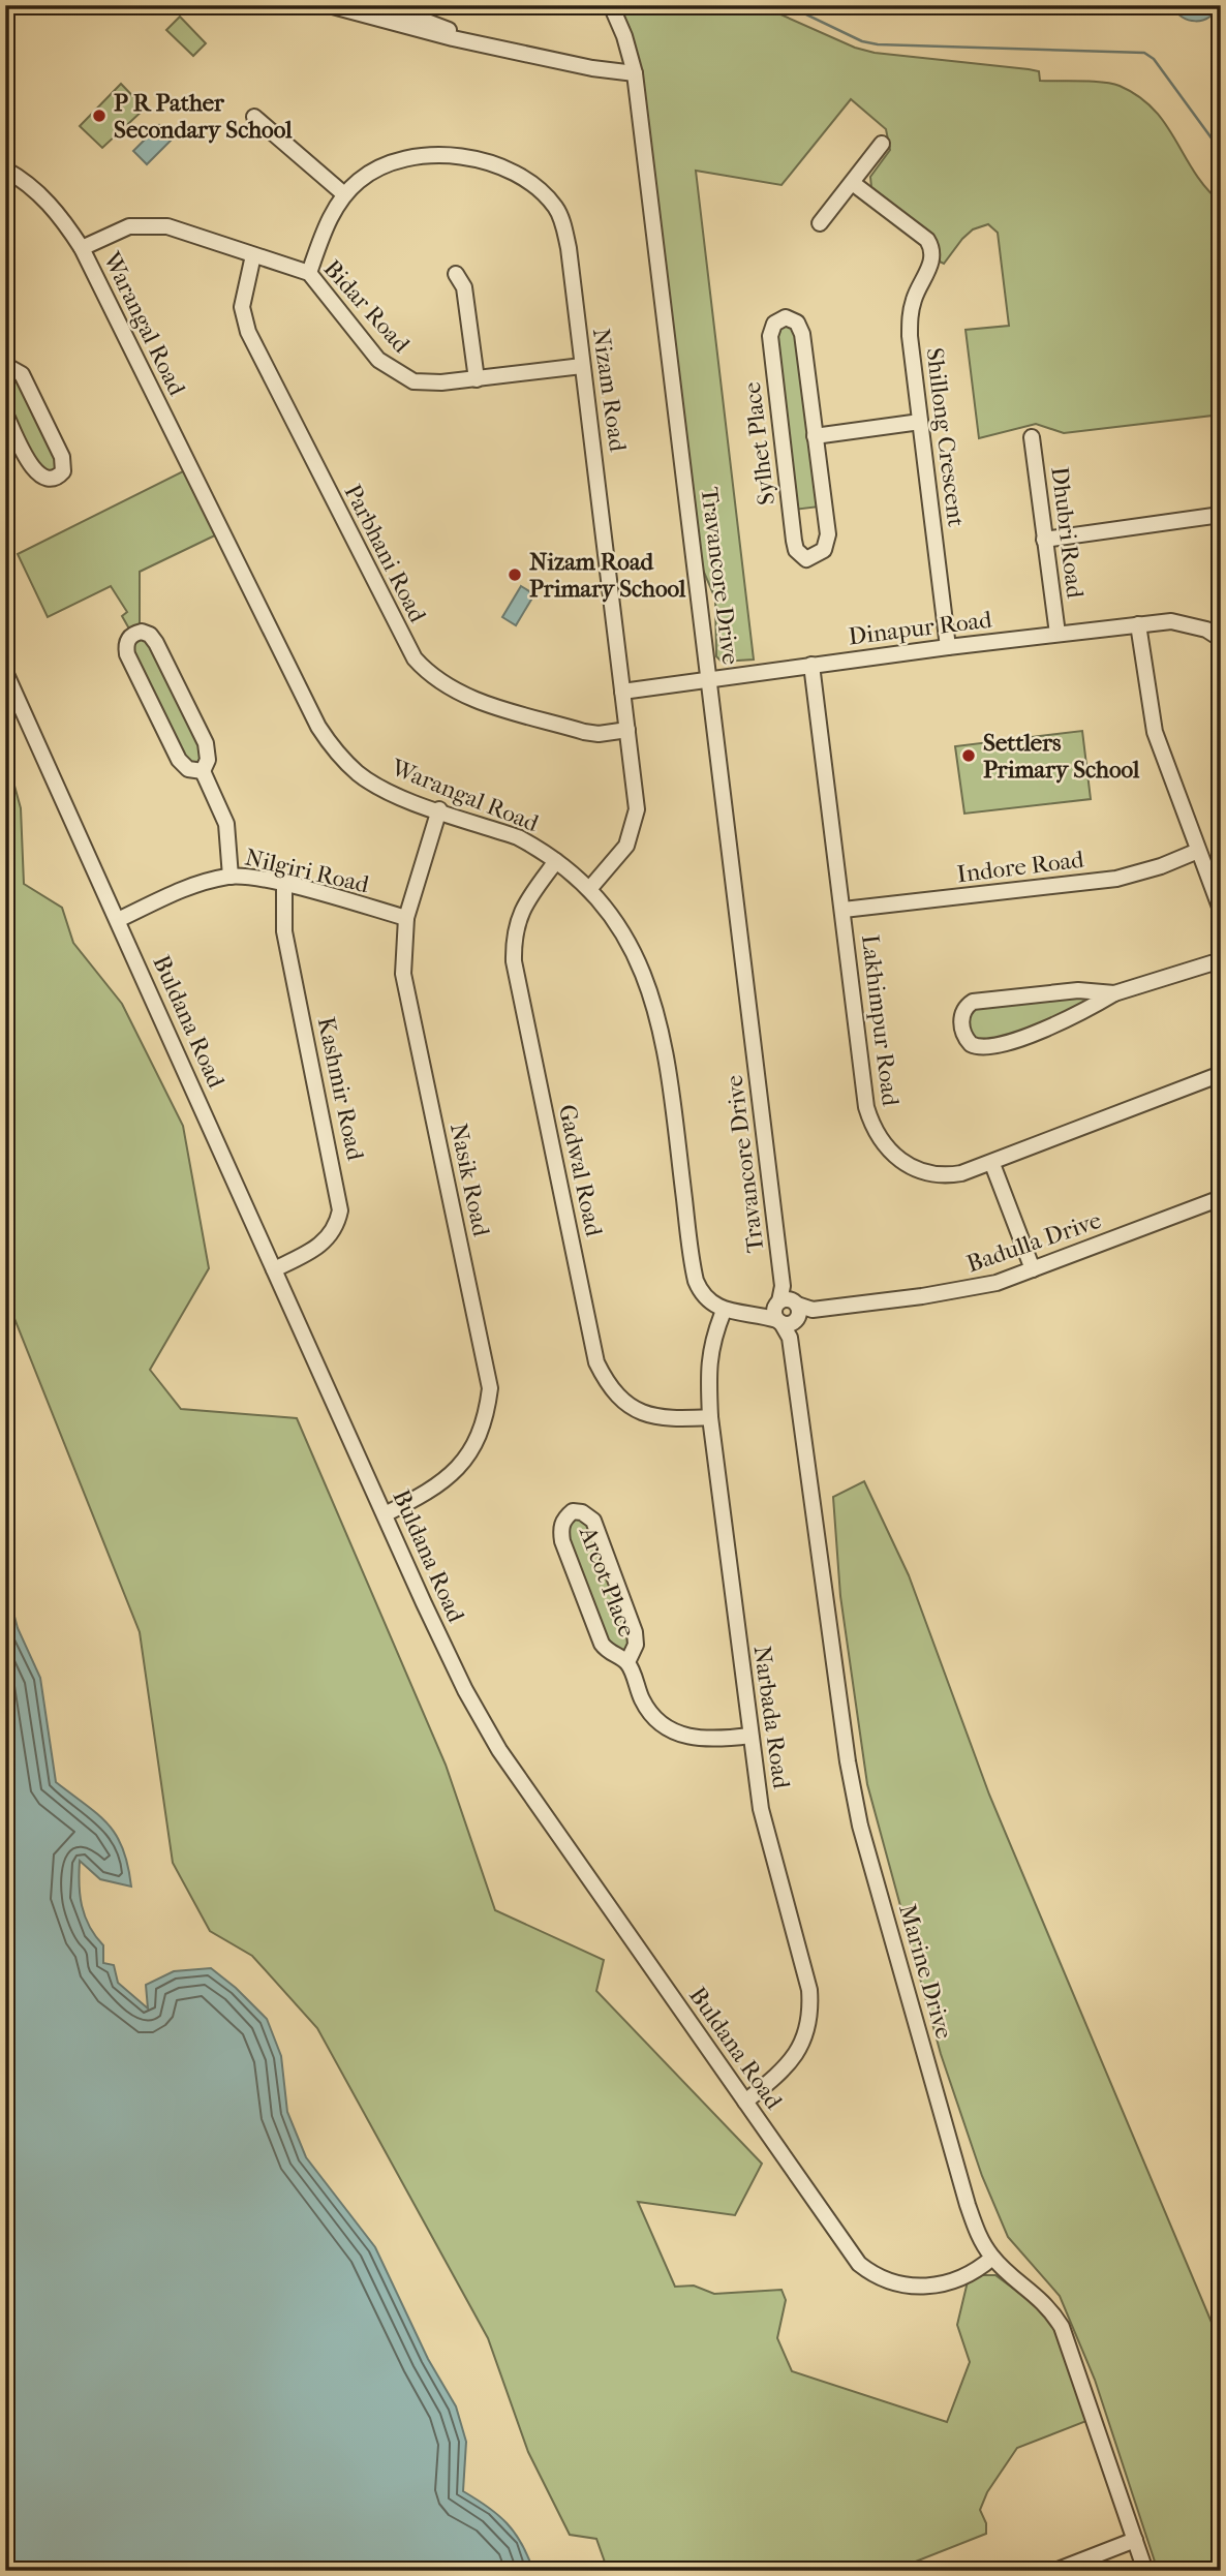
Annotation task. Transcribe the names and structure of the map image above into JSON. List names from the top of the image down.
{
  "streets": {
    "street": [
      "Bidar Road",
      "Warangal Road",
      "Nizam Road",
      "Shillong Crescent",
      "Sylhet Place",
      "Dhubri Road",
      "Parbhani Road",
      "Travancore Drive",
      "Dinapur Road",
      "Indore Road",
      "Nilgiri Road",
      "Lakhimpur Road",
      "Buldana Road",
      "Kashmir Road",
      "Gadwal Road",
      "Nasik Road",
      "Badulla Drive",
      "Arcot Place",
      "Narbada Road",
      "Marine Drive"
    ]
  },
  "crossings": [
    ["Bidar Road", "Warangal Road"],
    ["Bidar Road", "Nizam Road"],
    ["Bidar Road", "Parbhani Road"],
    ["Warangal Road", "Nizam Road"],
    ["Warangal Road", "Gadwal Road"],
    ["Warangal Road", "Nasik Road"],
    ["Warangal Road", "Narbada Road"],
    ["Nizam Road", "Parbhani Road"],
    ["Nizam Road", "Dinapur Road"],
    ["Shillong Crescent", "Dinapur Road"],
    ["Dhubri Road", "Dinapur Road"],
    ["Travancore Drive", "Dinapur Road"],
    ["Travancore Drive", "Badulla Drive"],
    ["Travancore Drive", "Marine Drive"],
    ["Dinapur Road", "Lakhimpur Road"],
    ["Indore Road", "Lakhimpur Road"],
    ["Nilgiri Road", "Buldana Road"],
    ["Nilgiri Road", "Kashmir Road"],
    ["Nilgiri Road", "Nasik Road"],
    ["Buldana Road", "Kashmir Road"],
    ["Buldana Road", "Nasik Road"],
    ["Buldana Road", "Narbada Road"],
    ["Buldana Road", "Marine Drive"],
    ["Gadwal Road", "Narbada Road"],
    ["Badulla Drive", "Marine Drive"],
    ["Arcot Place", "Narbada Road"]
  ],
  "places": ["P R Pather Secondary School", "Nizam Road Primary School", "Settlers Primary School"]
}
